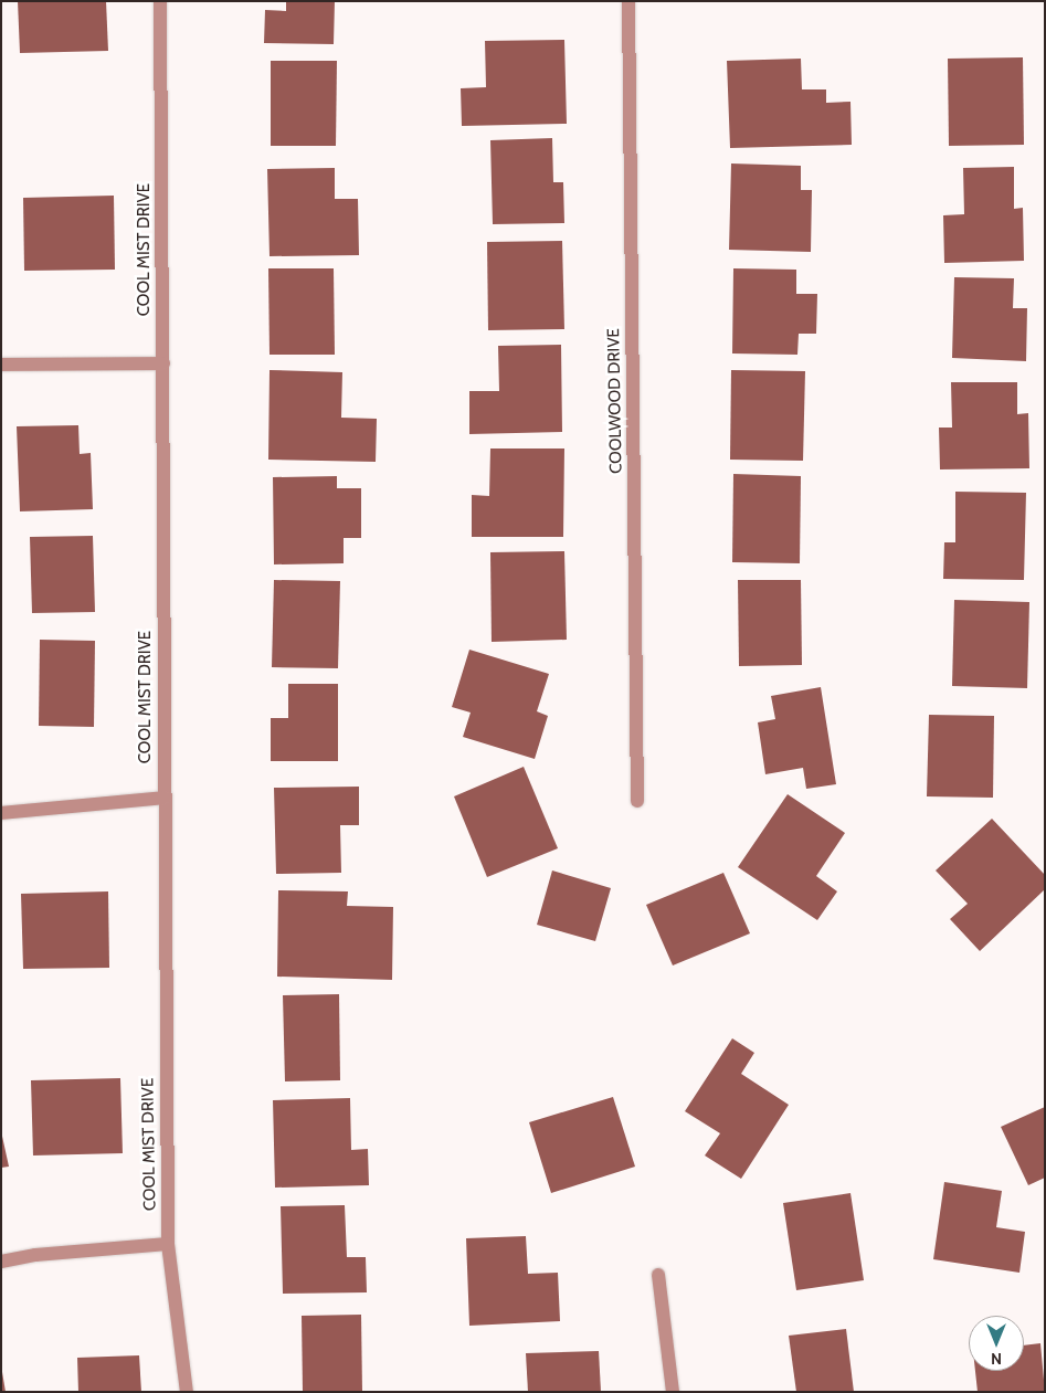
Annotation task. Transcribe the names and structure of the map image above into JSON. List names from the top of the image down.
{
  "streets": {
    "street": ["COOL MIST DRIVE", "COOLWOOD DRIVE"]
  },
  "north": "bottom"
}
